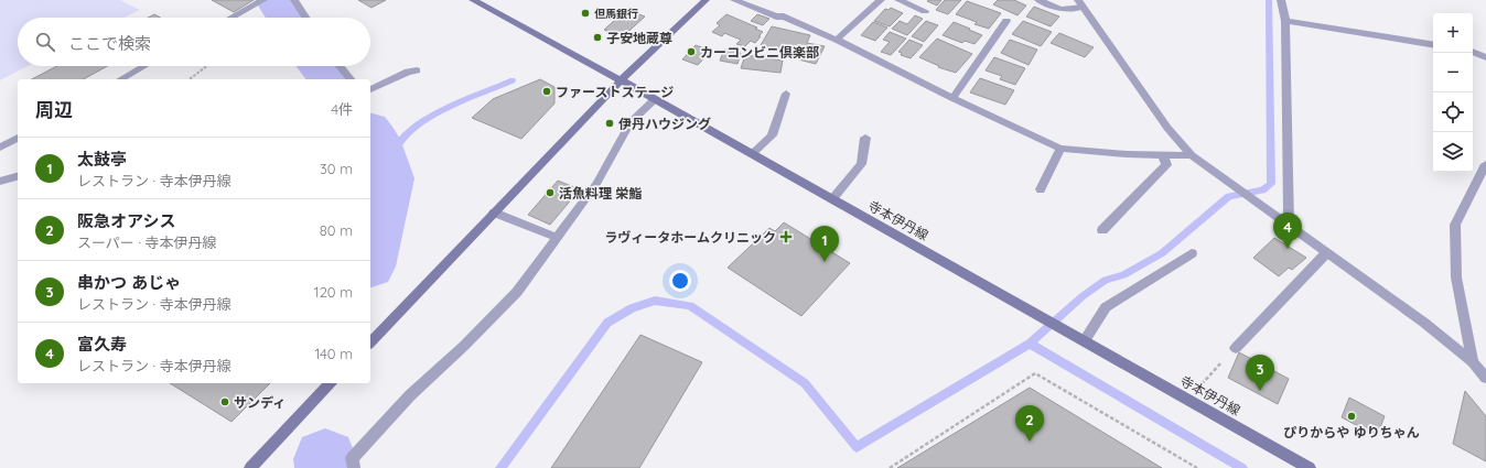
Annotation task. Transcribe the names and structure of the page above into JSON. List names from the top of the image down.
{
  "streets": {
    "main road": ["寺本伊丹線"]
  },
  "places": {
    "other": [
      "但馬銀行",
      "子安地蔵尊",
      "カーコンビニ倶楽部",
      "ファーストステージ",
      "伊丹ハウジング",
      "活魚料理 栄鮨",
      "サンディ",
      "ぴりからや ゆりちゃん"
    ],
    "health": ["ラヴィータホームクリニック"]
  },
  "page": {
    "map_buttons": ["+", "−"],
    "search": "ここで検索",
    "heading": ["周辺", "4件"],
    "list": [
      {
        "mark": "1",
        "name": "太鼓亭",
        "note": "レストラン · 寺本伊丹線",
        "value": "30 m"
      },
      {
        "mark": "2",
        "name": "阪急オアシス",
        "note": "スーパー · 寺本伊丹線",
        "value": "80 m"
      },
      {
        "mark": "3",
        "name": "串かつ あじゃ",
        "note": "レストラン · 寺本伊丹線",
        "value": "120 m"
      },
      {
        "mark": "4",
        "name": "富久寿",
        "note": "レストラン · 寺本伊丹線",
        "value": "140 m"
      }
    ],
    "pins": [
      "4",
      "1",
      "3",
      "2"
    ]
  }
}
